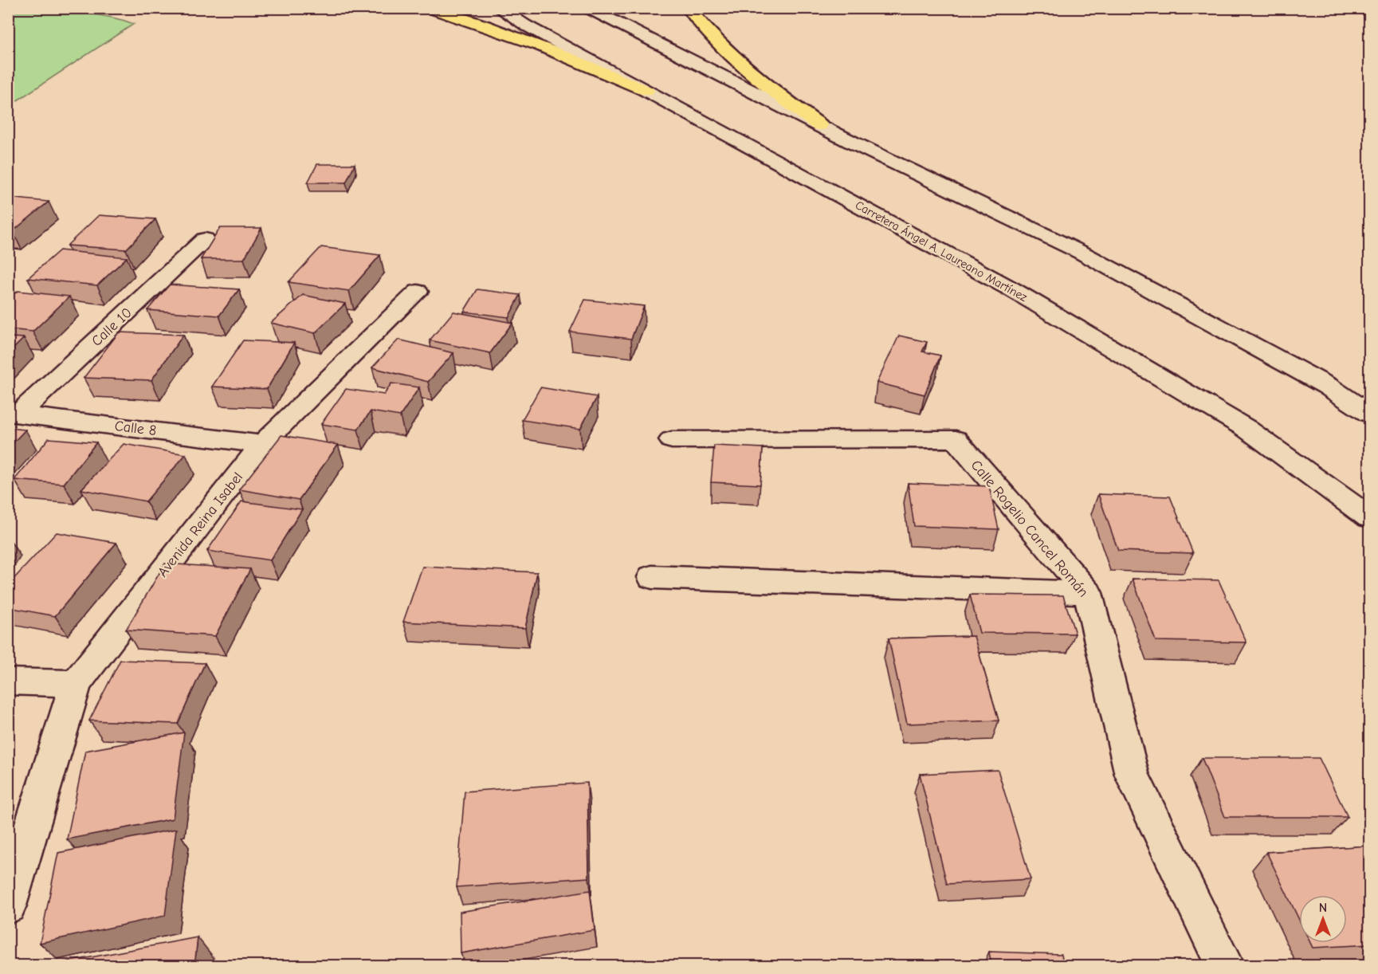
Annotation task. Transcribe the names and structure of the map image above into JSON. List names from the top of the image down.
{
  "streets": {
    "main road": [
      "Carretera Ángel A. Laureano Martínez",
      "Calle 10",
      "Calle 8",
      "Avenida Reina Isabel",
      "Calle Rogelio Cancel Román"
    ]
  },
  "crossings": [
    ["Calle 10", "Calle 8"],
    ["Calle 8", "Avenida Reina Isabel"]
  ],
  "north": "top"
}
